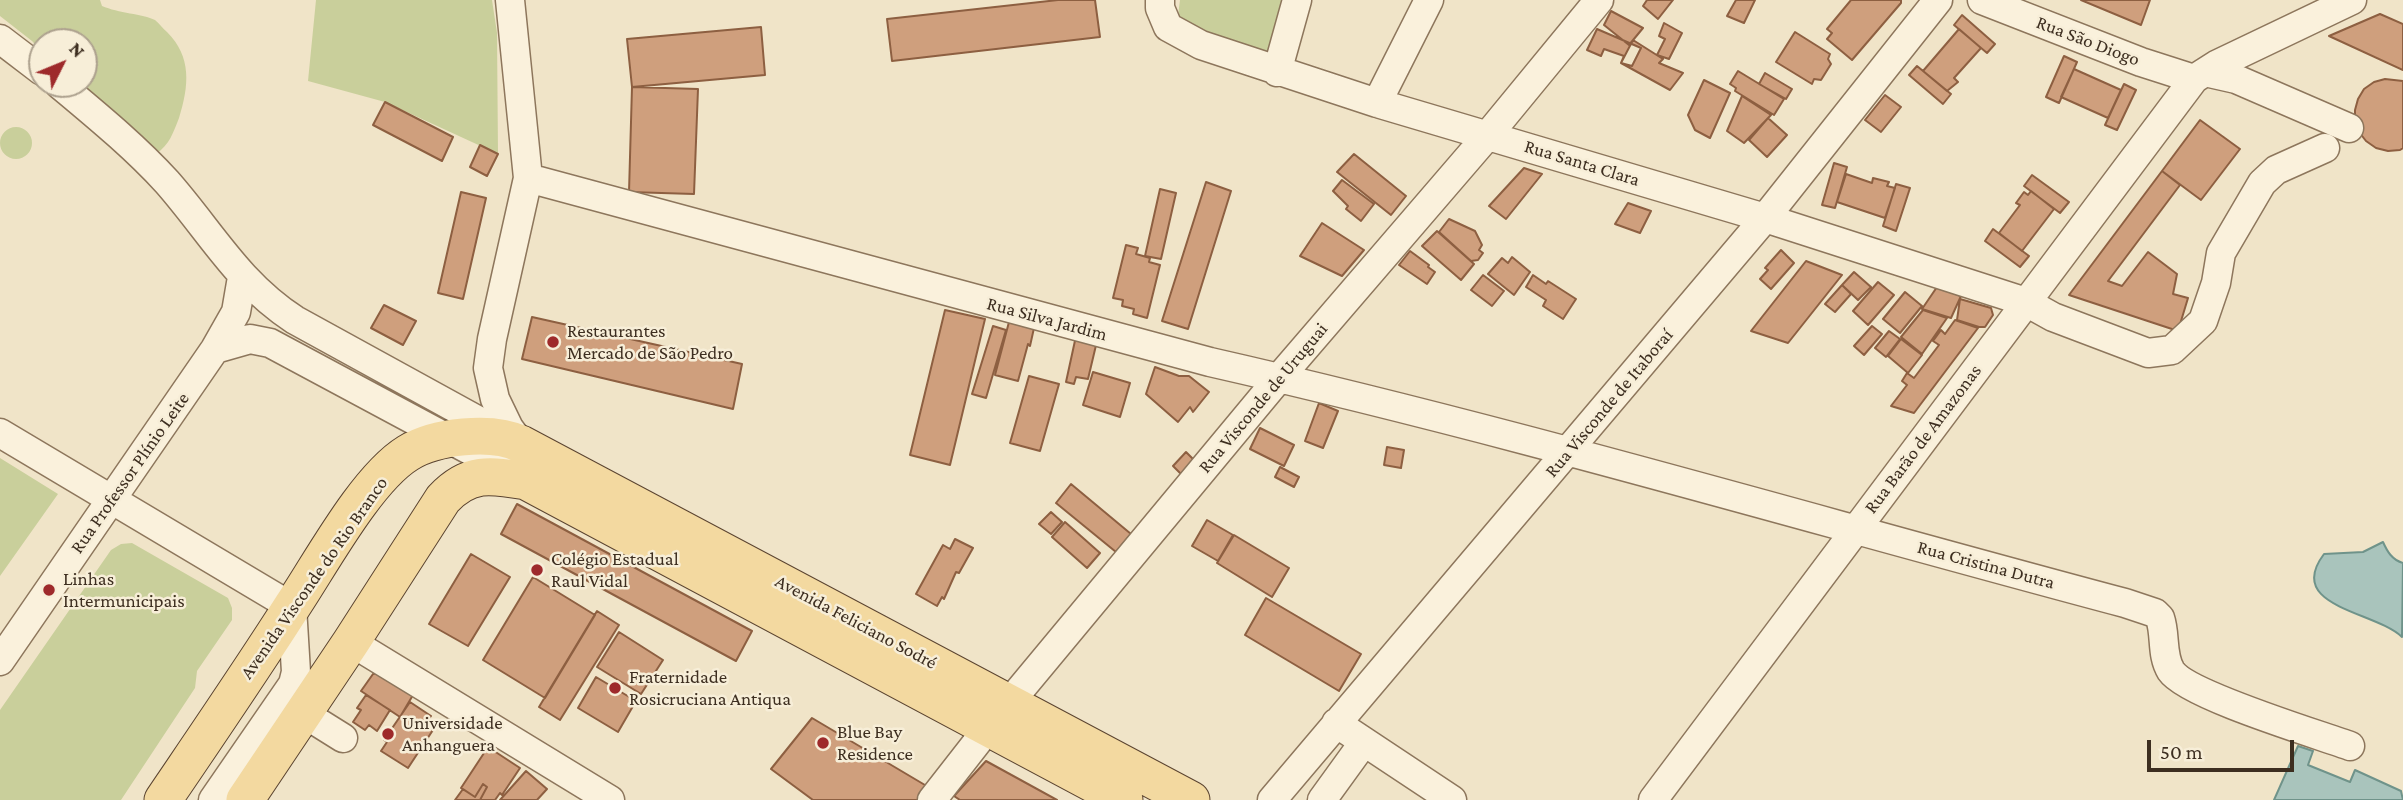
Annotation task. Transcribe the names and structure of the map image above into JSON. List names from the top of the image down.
{
  "streets": {
    "main road": ["Avenida Visconde do Rio Branco", "Avenida Feliciano Sodré"],
    "street": [
      "Rua São Diogo",
      "Rua Santa Clara",
      "Rua Silva Jardim",
      "Rua Visconde de Uruguai",
      "Rua Visconde de Itaboraí",
      "Rua Barão de Amazonas",
      "Rua Professor Plínio Leite",
      "Rua Cristina Dutra"
    ]
  },
  "crossings": [
    ["Rua São Diogo", "Rua Barão de Amazonas"],
    ["Rua Santa Clara", "Rua Visconde de Uruguai"],
    ["Rua Santa Clara", "Rua Visconde de Itaboraí"],
    ["Rua Santa Clara", "Rua Barão de Amazonas"],
    ["Rua Silva Jardim", "Rua Visconde de Uruguai"],
    ["Rua Silva Jardim", "Rua Visconde de Itaboraí"],
    ["Rua Silva Jardim", "Rua Cristina Dutra"],
    ["Rua Visconde de Uruguai", "Avenida Feliciano Sodré"],
    ["Rua Visconde de Itaboraí", "Rua Cristina Dutra"],
    ["Rua Barão de Amazonas", "Rua Cristina Dutra"],
    ["Avenida Visconde do Rio Branco", "Avenida Feliciano Sodré"]
  ],
  "places": [
    "Restaurantes Mercado de São Pedro",
    "Colégio Estadual Raul Vidal",
    "Linhas Intermunicipais",
    "Fraternidade Rosicruciana Antiqua",
    "Universidade Anhanguera",
    "Blue Bay Residence"
  ],
  "scale_bar": "50 m",
  "north": "top right"
}
